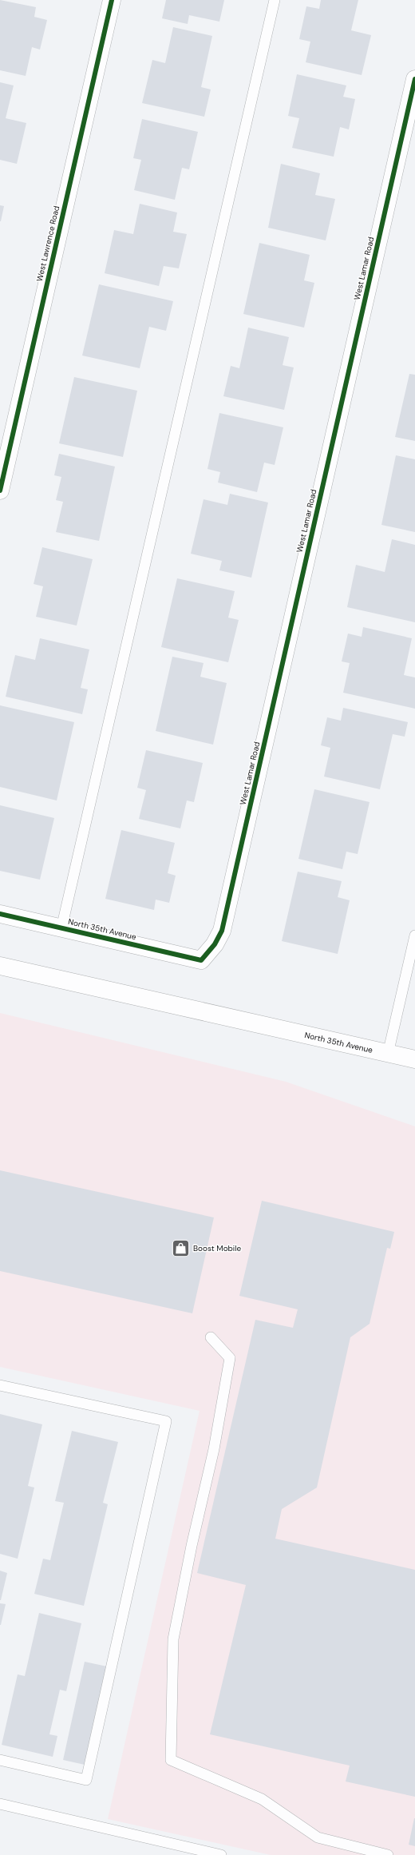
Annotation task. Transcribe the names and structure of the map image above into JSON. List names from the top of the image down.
{
  "streets": {
    "street": ["West Lawrence Road", "West Lamar Road", "North 35th Avenue"]
  },
  "crossings": [
    ["West Lamar Road", "North 35th Avenue"]
  ],
  "places": {
    "shop": ["Boost Mobile"]
  }
}
